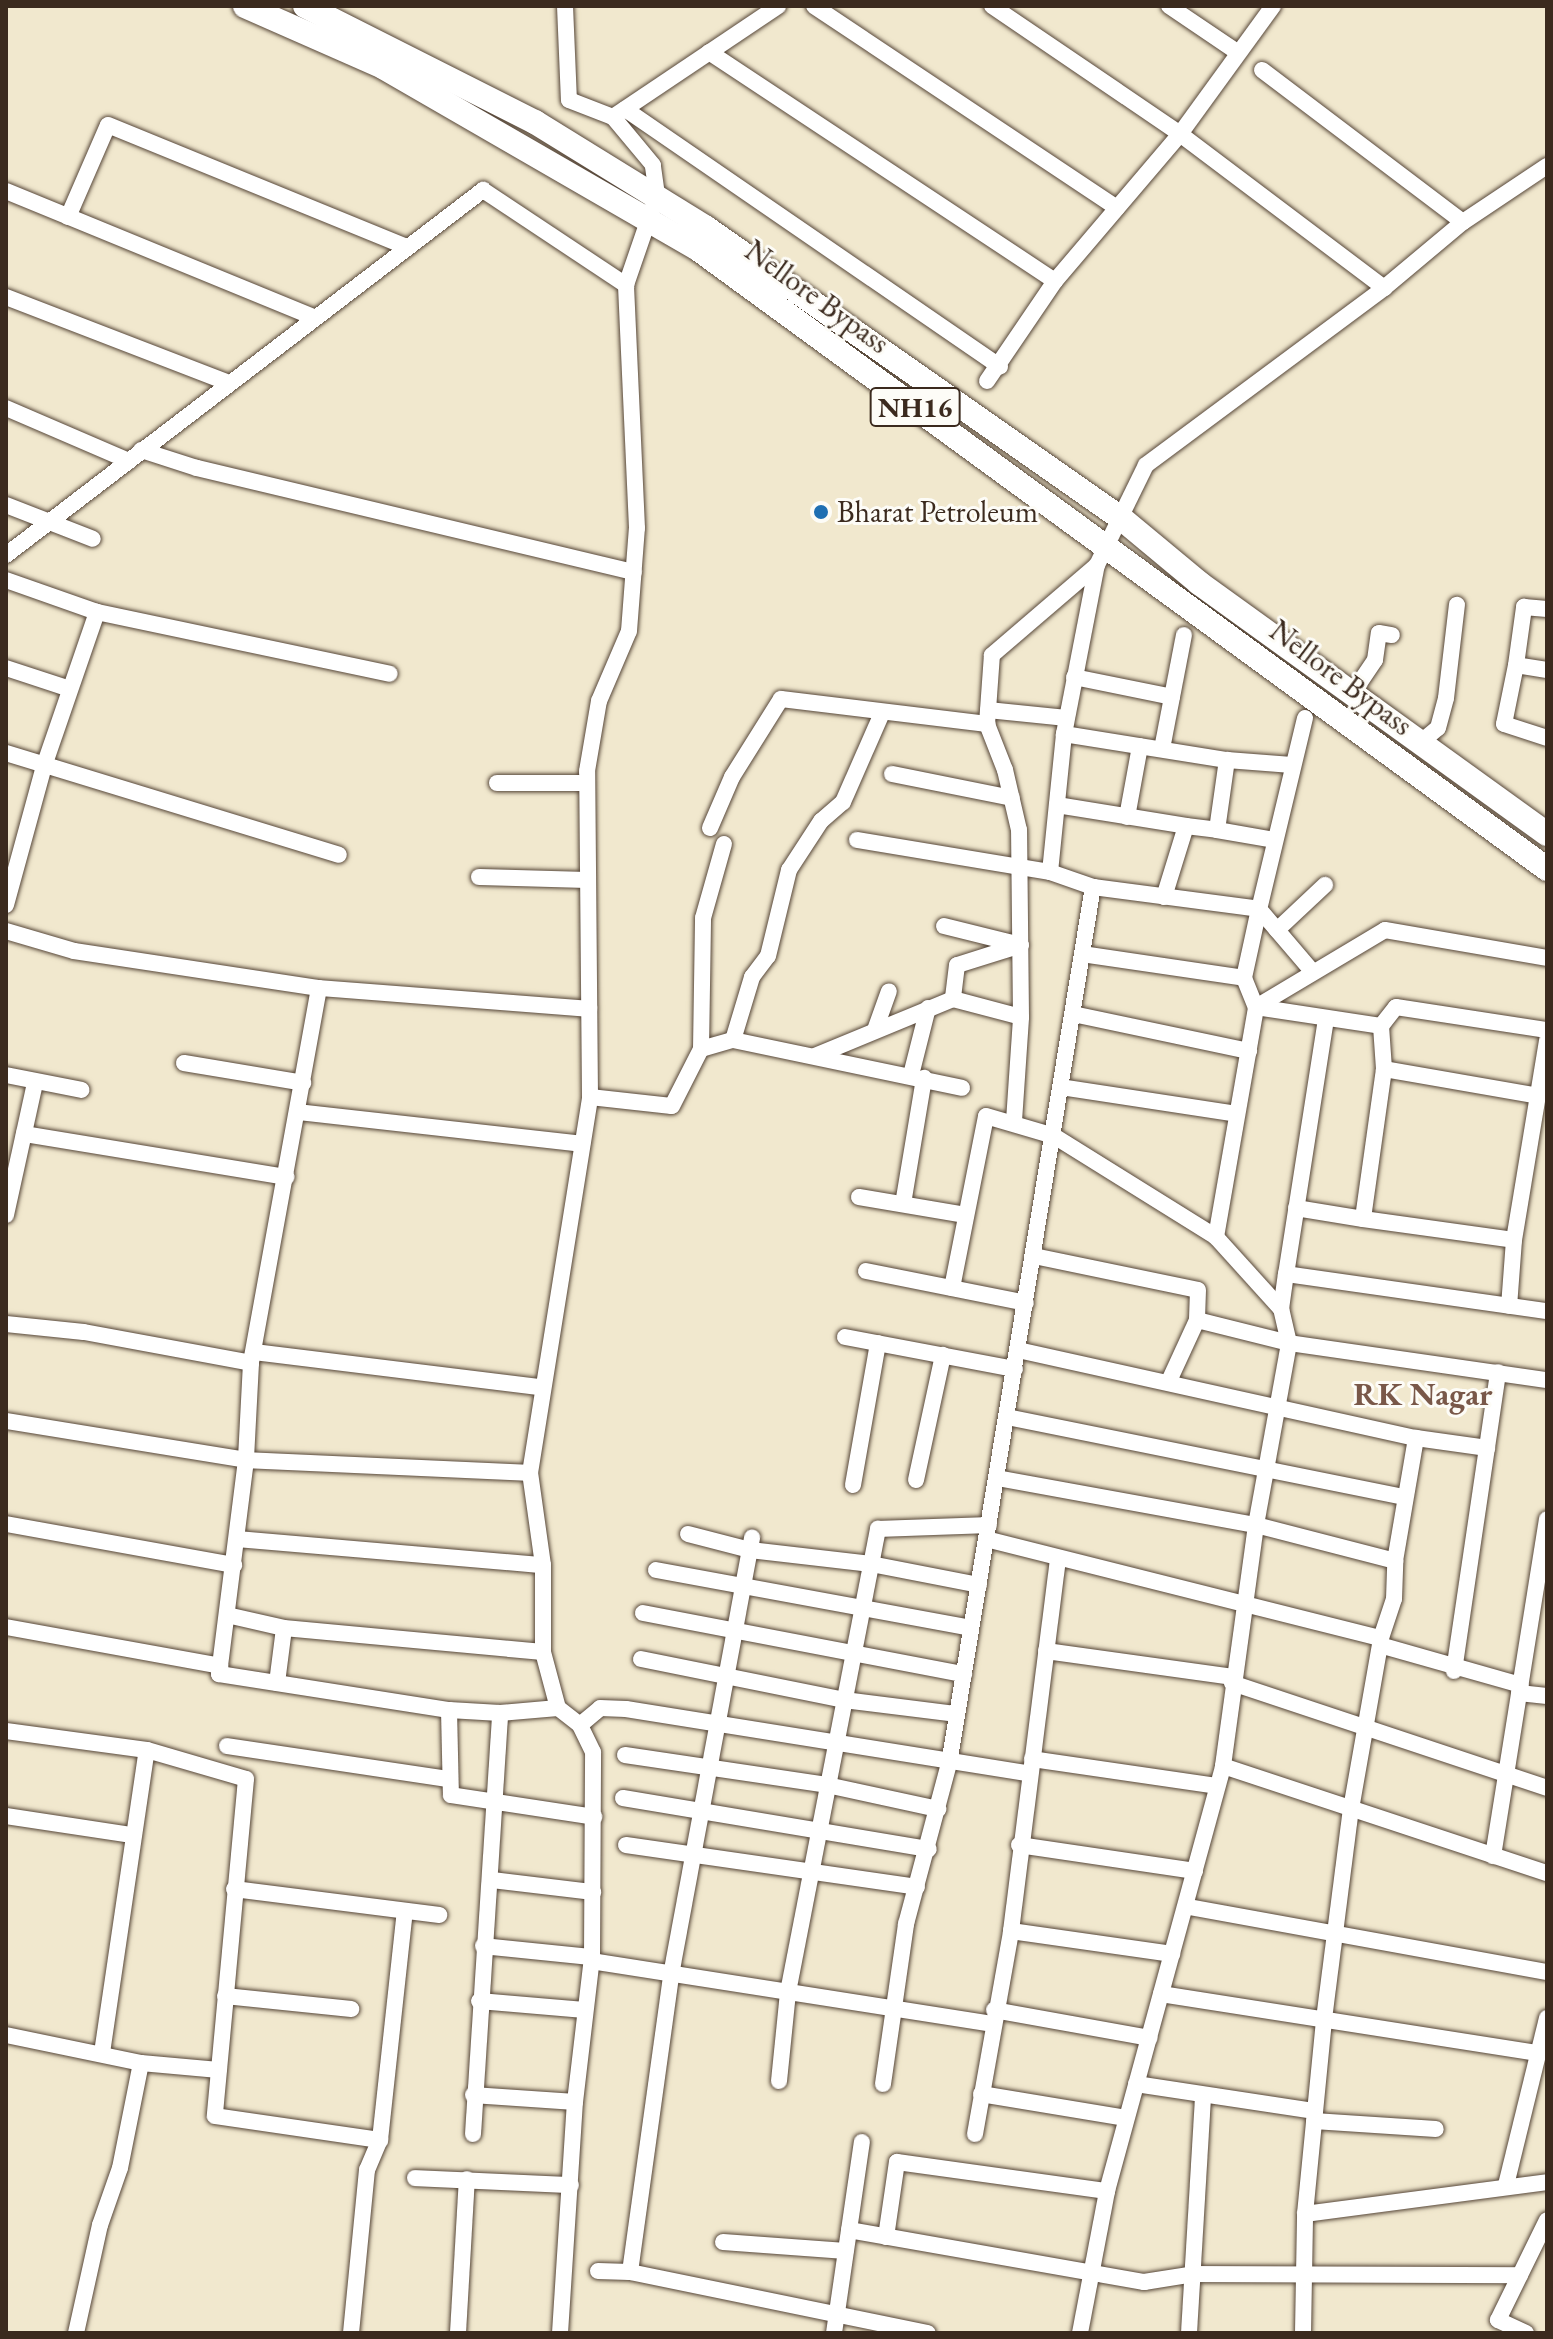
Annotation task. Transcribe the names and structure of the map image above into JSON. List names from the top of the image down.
{
  "streets": {
    "highway": ["Nellore Bypass", "NH16"]
  },
  "districts": ["RK Nagar"],
  "places": ["Bharat Petroleum"]
}
